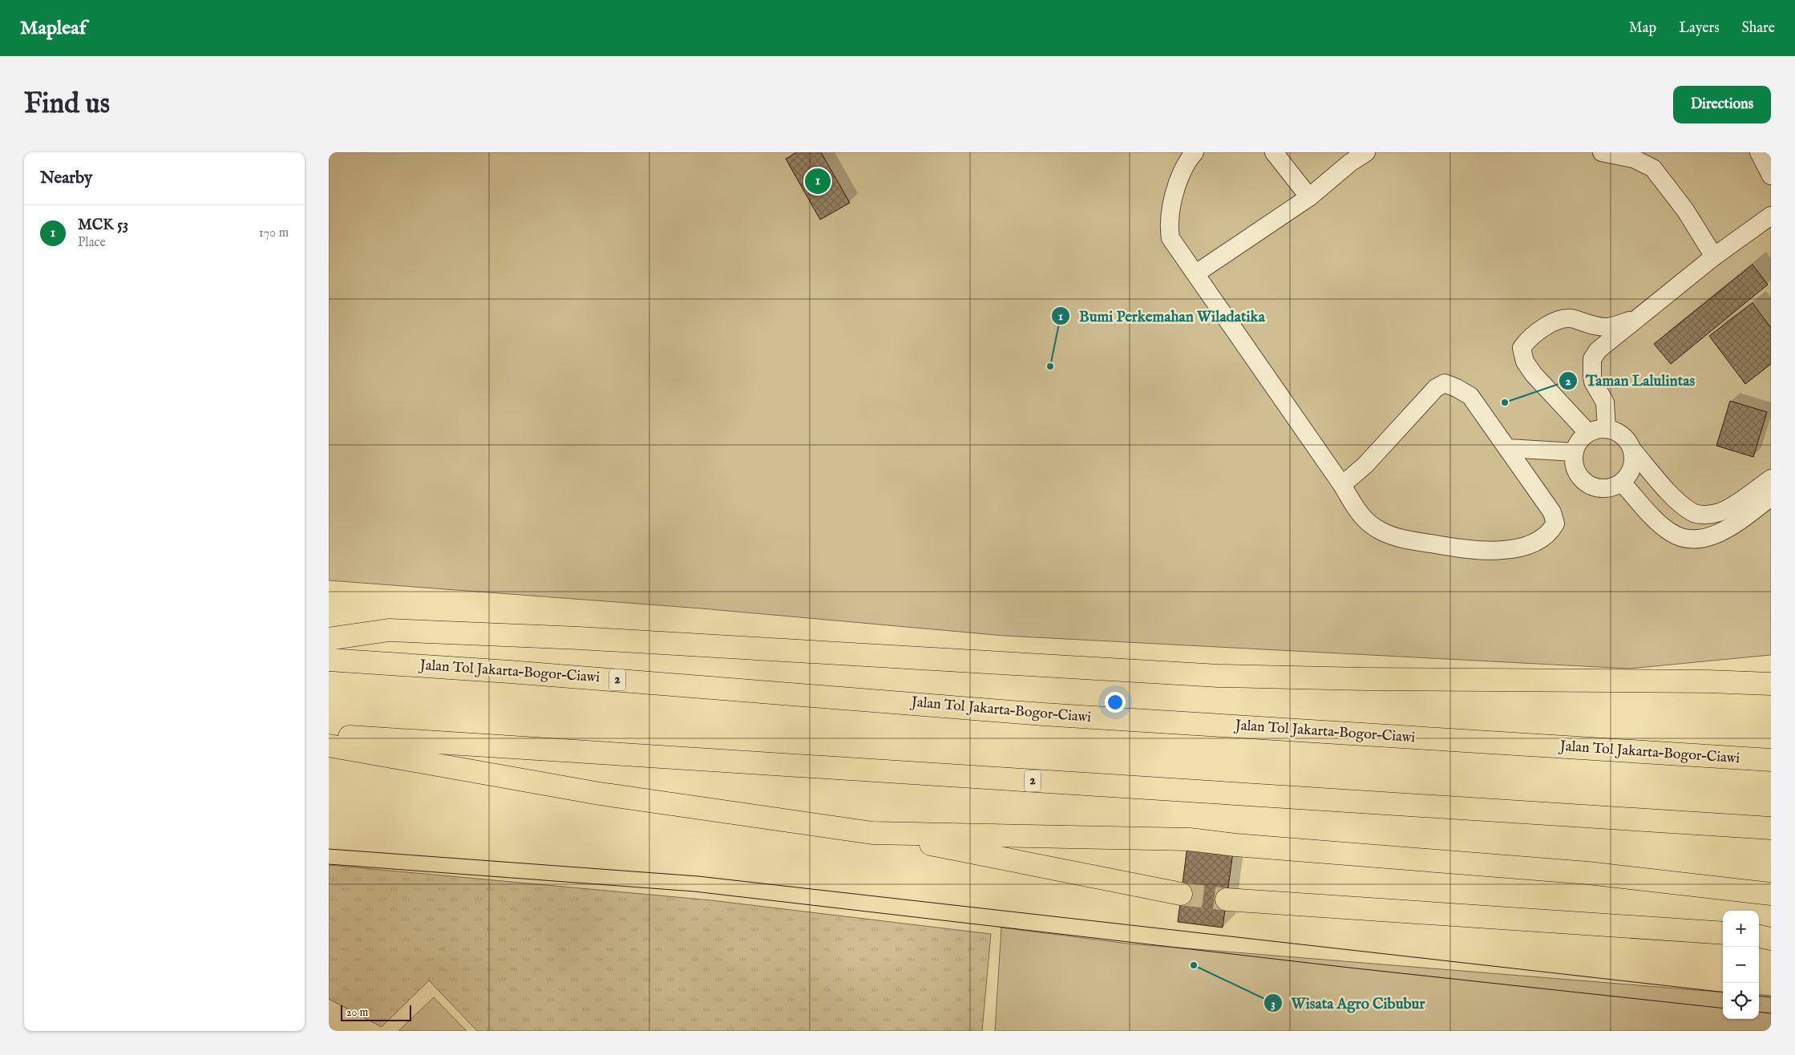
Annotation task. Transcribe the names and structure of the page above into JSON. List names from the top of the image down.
{
  "streets": {
    "highway": ["Jalan Tol Jakarta–Bogor–Ciawi", "2"]
  },
  "places": ["Bumi Perkemahan Wiladatika", "Taman Lalulintas", "Wisata Agro Cibubur"],
  "scale_bar": "20 m",
  "page": {
    "header": "Mapleaf",
    "nav": ["Map", "Layers", "Share"],
    "buttons": "Directions",
    "title": "Find us",
    "heading": "Nearby",
    "pins": "1",
    "list": [
      {
        "mark": "1",
        "name": "MCK 53",
        "note": "Place",
        "value": "170 m"
      }
    ],
    "map_buttons": ["+", "−"],
    "scale": "20 m"
  }
}
